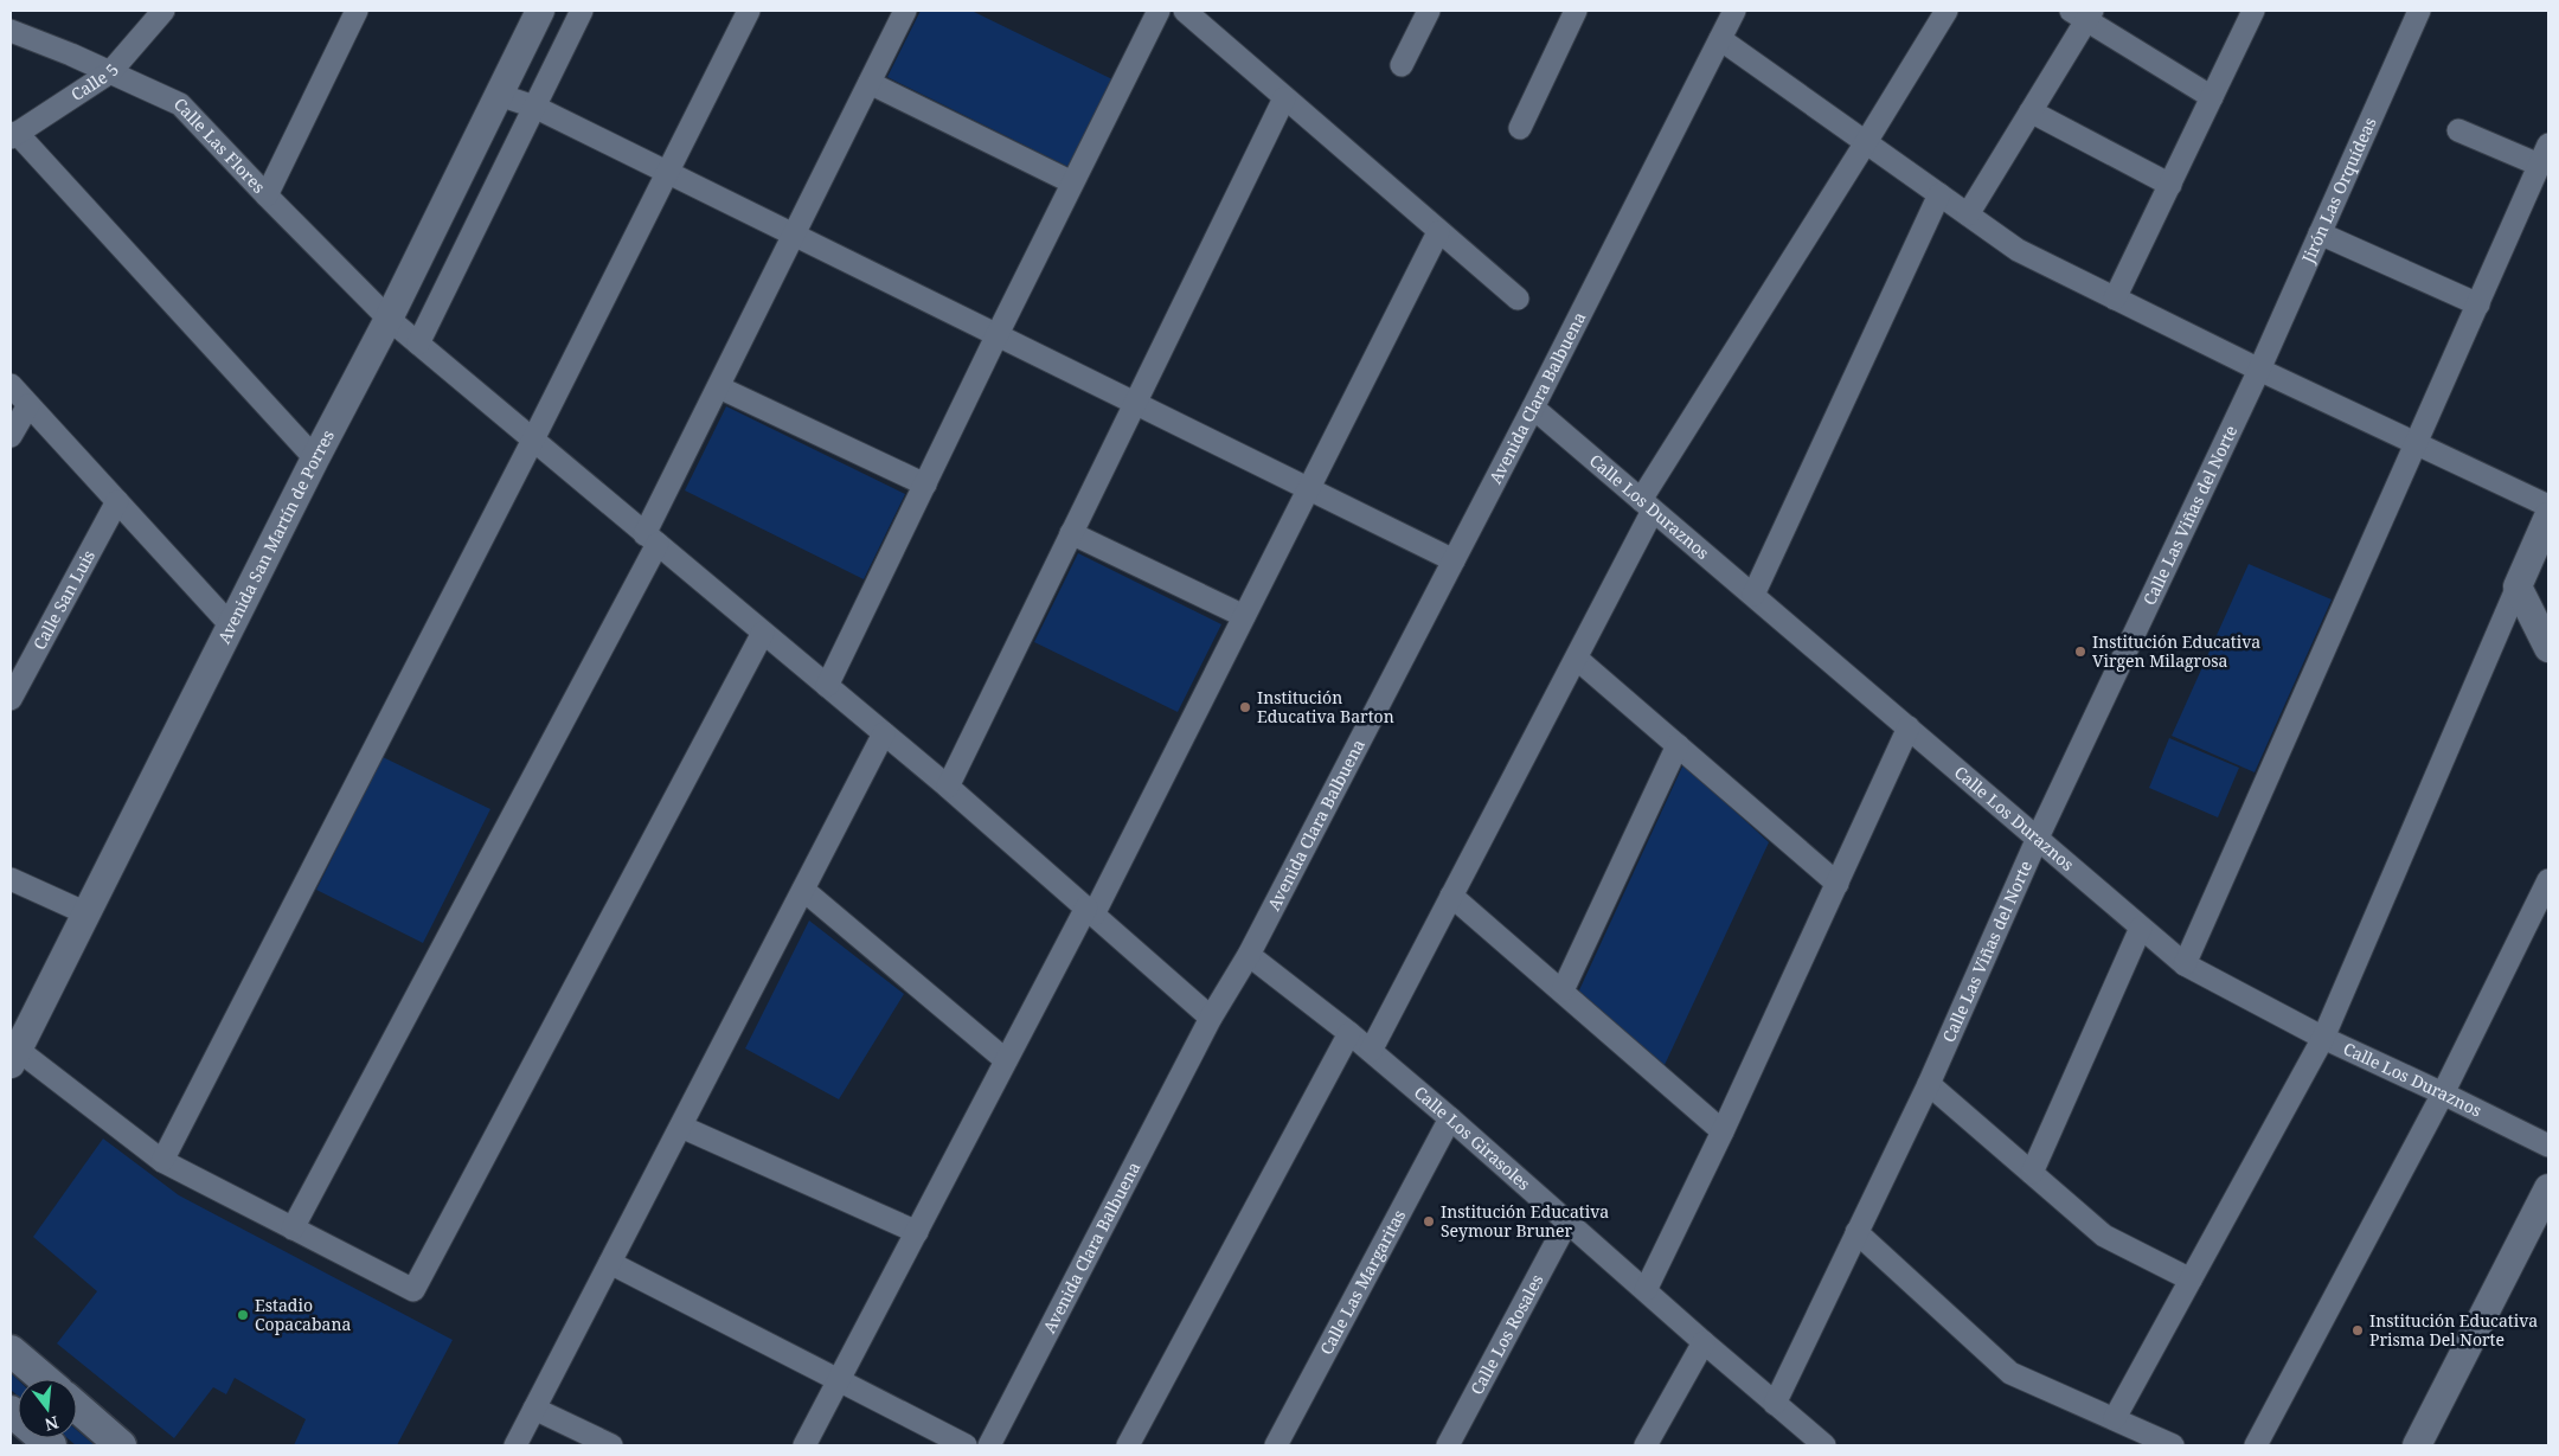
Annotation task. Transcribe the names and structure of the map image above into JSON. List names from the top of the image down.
{
  "streets": {
    "street": [
      "Calle 5",
      "Calle Las Flores",
      "Jirón Las Orquídeas",
      "Avenida Clara Balbuena",
      "Calle Los Duraznos",
      "Calle Las Viñas del Norte",
      "Avenida San Martín de Porres",
      "Calle San Luis",
      "Calle Los Girasoles",
      "Calle Las Margaritas",
      "Calle Los Rosales"
    ]
  },
  "crossings": [
    ["Calle 5", "Calle Las Flores"],
    ["Calle Las Flores", "Avenida Clara Balbuena"],
    ["Calle Las Flores", "Avenida San Martín de Porres"],
    ["Jirón Las Orquídeas", "Calle Las Viñas del Norte"],
    ["Avenida Clara Balbuena", "Calle Los Duraznos"],
    ["Avenida Clara Balbuena", "Calle Los Girasoles"],
    ["Calle Los Duraznos", "Calle Las Viñas del Norte"],
    ["Calle Las Viñas del Norte", "Calle Los Girasoles"],
    ["Calle Los Girasoles", "Calle Las Margaritas"],
    ["Calle Los Girasoles", "Calle Los Rosales"]
  ],
  "places": [
    "Institución Educativa Virgen Milagrosa",
    "Institución Educativa Barton",
    "Institución Educativa Seymour Bruner",
    "Estadio Copacabana",
    "Institución Educativa Prisma Del Norte"
  ],
  "north": "bottom"
}
